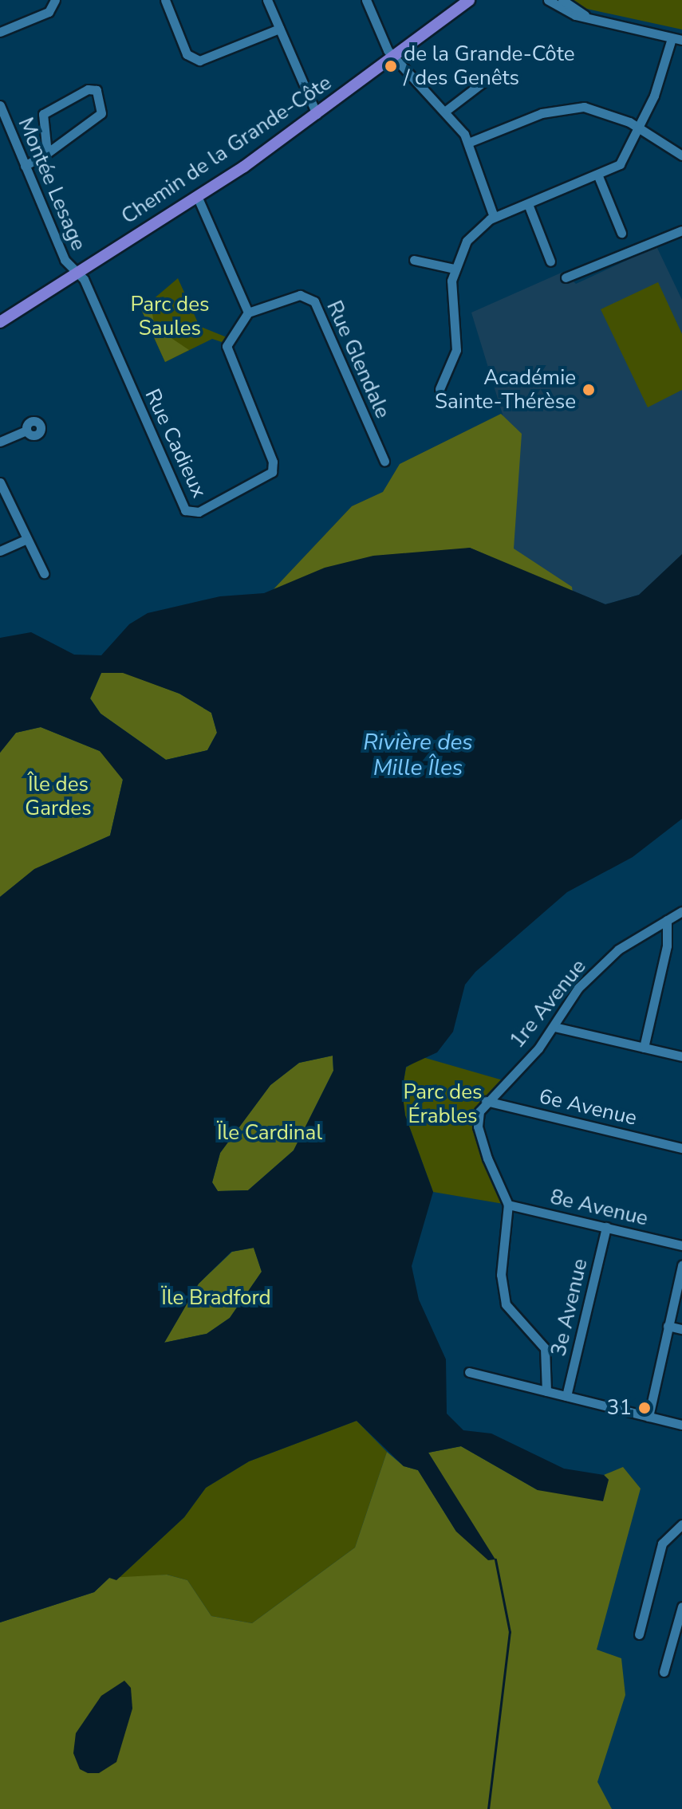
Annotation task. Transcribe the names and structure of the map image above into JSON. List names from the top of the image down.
{
  "streets": {
    "main road": ["Chemin de la Grande-Côte"],
    "street": [
      "Montée Lesage",
      "Rue Glendale",
      "Rue Cadieux",
      "1re Avenue",
      "6e Avenue",
      "8e Avenue",
      "3e Avenue"
    ]
  },
  "crossings": [
    ["Chemin de la Grande-Côte", "Montée Lesage"],
    ["Chemin de la Grande-Côte", "Rue Cadieux"],
    ["Montée Lesage", "Rue Cadieux"],
    ["Rue Glendale", "Rue Cadieux"],
    ["1re Avenue", "6e Avenue"],
    ["8e Avenue", "3e Avenue"]
  ],
  "water": ["Rivière des Mille Îles"],
  "parks": [
    "Parc des Saules",
    "Île des Gardes",
    "Parc des Érables",
    "Ïle Cardinal",
    "Ïle Bradford"
  ],
  "places": ["de la Grande-Côte / des Genêts", "Académie Sainte-Thérèse", "31"]
}
